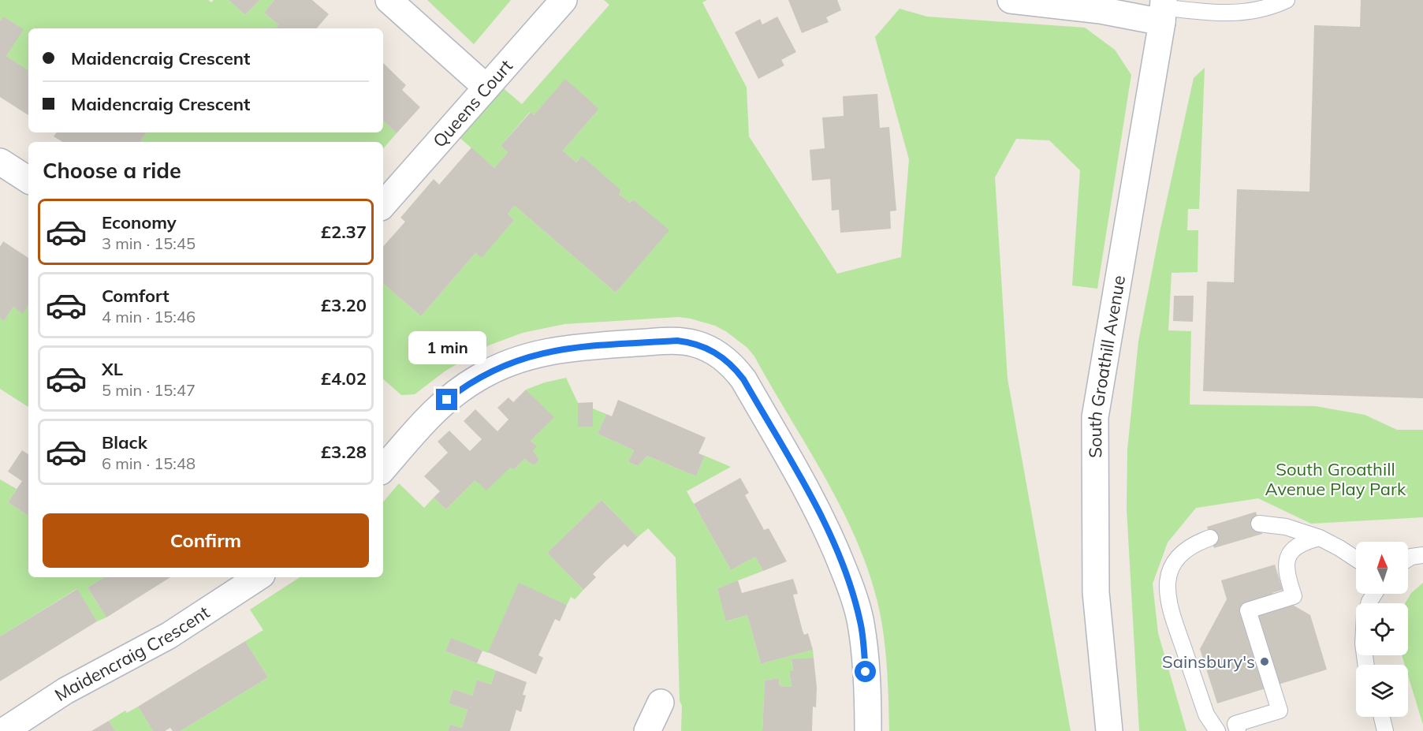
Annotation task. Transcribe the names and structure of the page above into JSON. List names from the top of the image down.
{
  "streets": {
    "street": ["Queens Court", "South Groathill Avenue", "Maidencraig Crescent"]
  },
  "parks": ["South Groathill Avenue Play Park"],
  "places": ["Sainsbury's"],
  "north": "top",
  "page": {
    "banner": ["Maidencraig Crescent", "Maidencraig Crescent"],
    "heading": "Choose a ride",
    "list": [
      {
        "name": "Economy",
        "note": "3 min · 15:45",
        "value": "£2.37"
      },
      {
        "name": "Comfort",
        "note": "4 min · 15:46",
        "value": "£3.20"
      },
      {
        "name": "XL",
        "note": "5 min · 15:47",
        "value": "£4.02"
      },
      {
        "name": "Black",
        "note": "6 min · 15:48",
        "value": "£3.28"
      }
    ],
    "bubble": "1 min",
    "buttons": "Confirm"
  }
}
